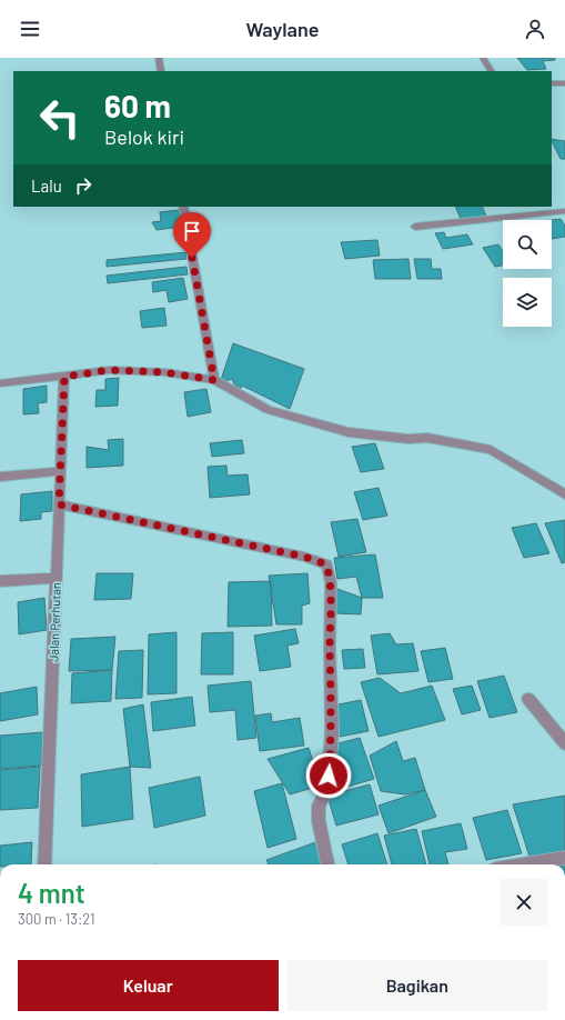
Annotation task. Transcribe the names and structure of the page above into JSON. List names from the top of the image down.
{
  "streets": {
    "street": ["Jalan Perhutan"]
  },
  "page": {
    "header": "Waylane",
    "turn": ["60 m", "Belok kiri"],
    "then": "Lalu",
    "heading": ["4 mnt", "300 m · 13:21"],
    "buttons": ["Keluar", "Bagikan"]
  }
}
